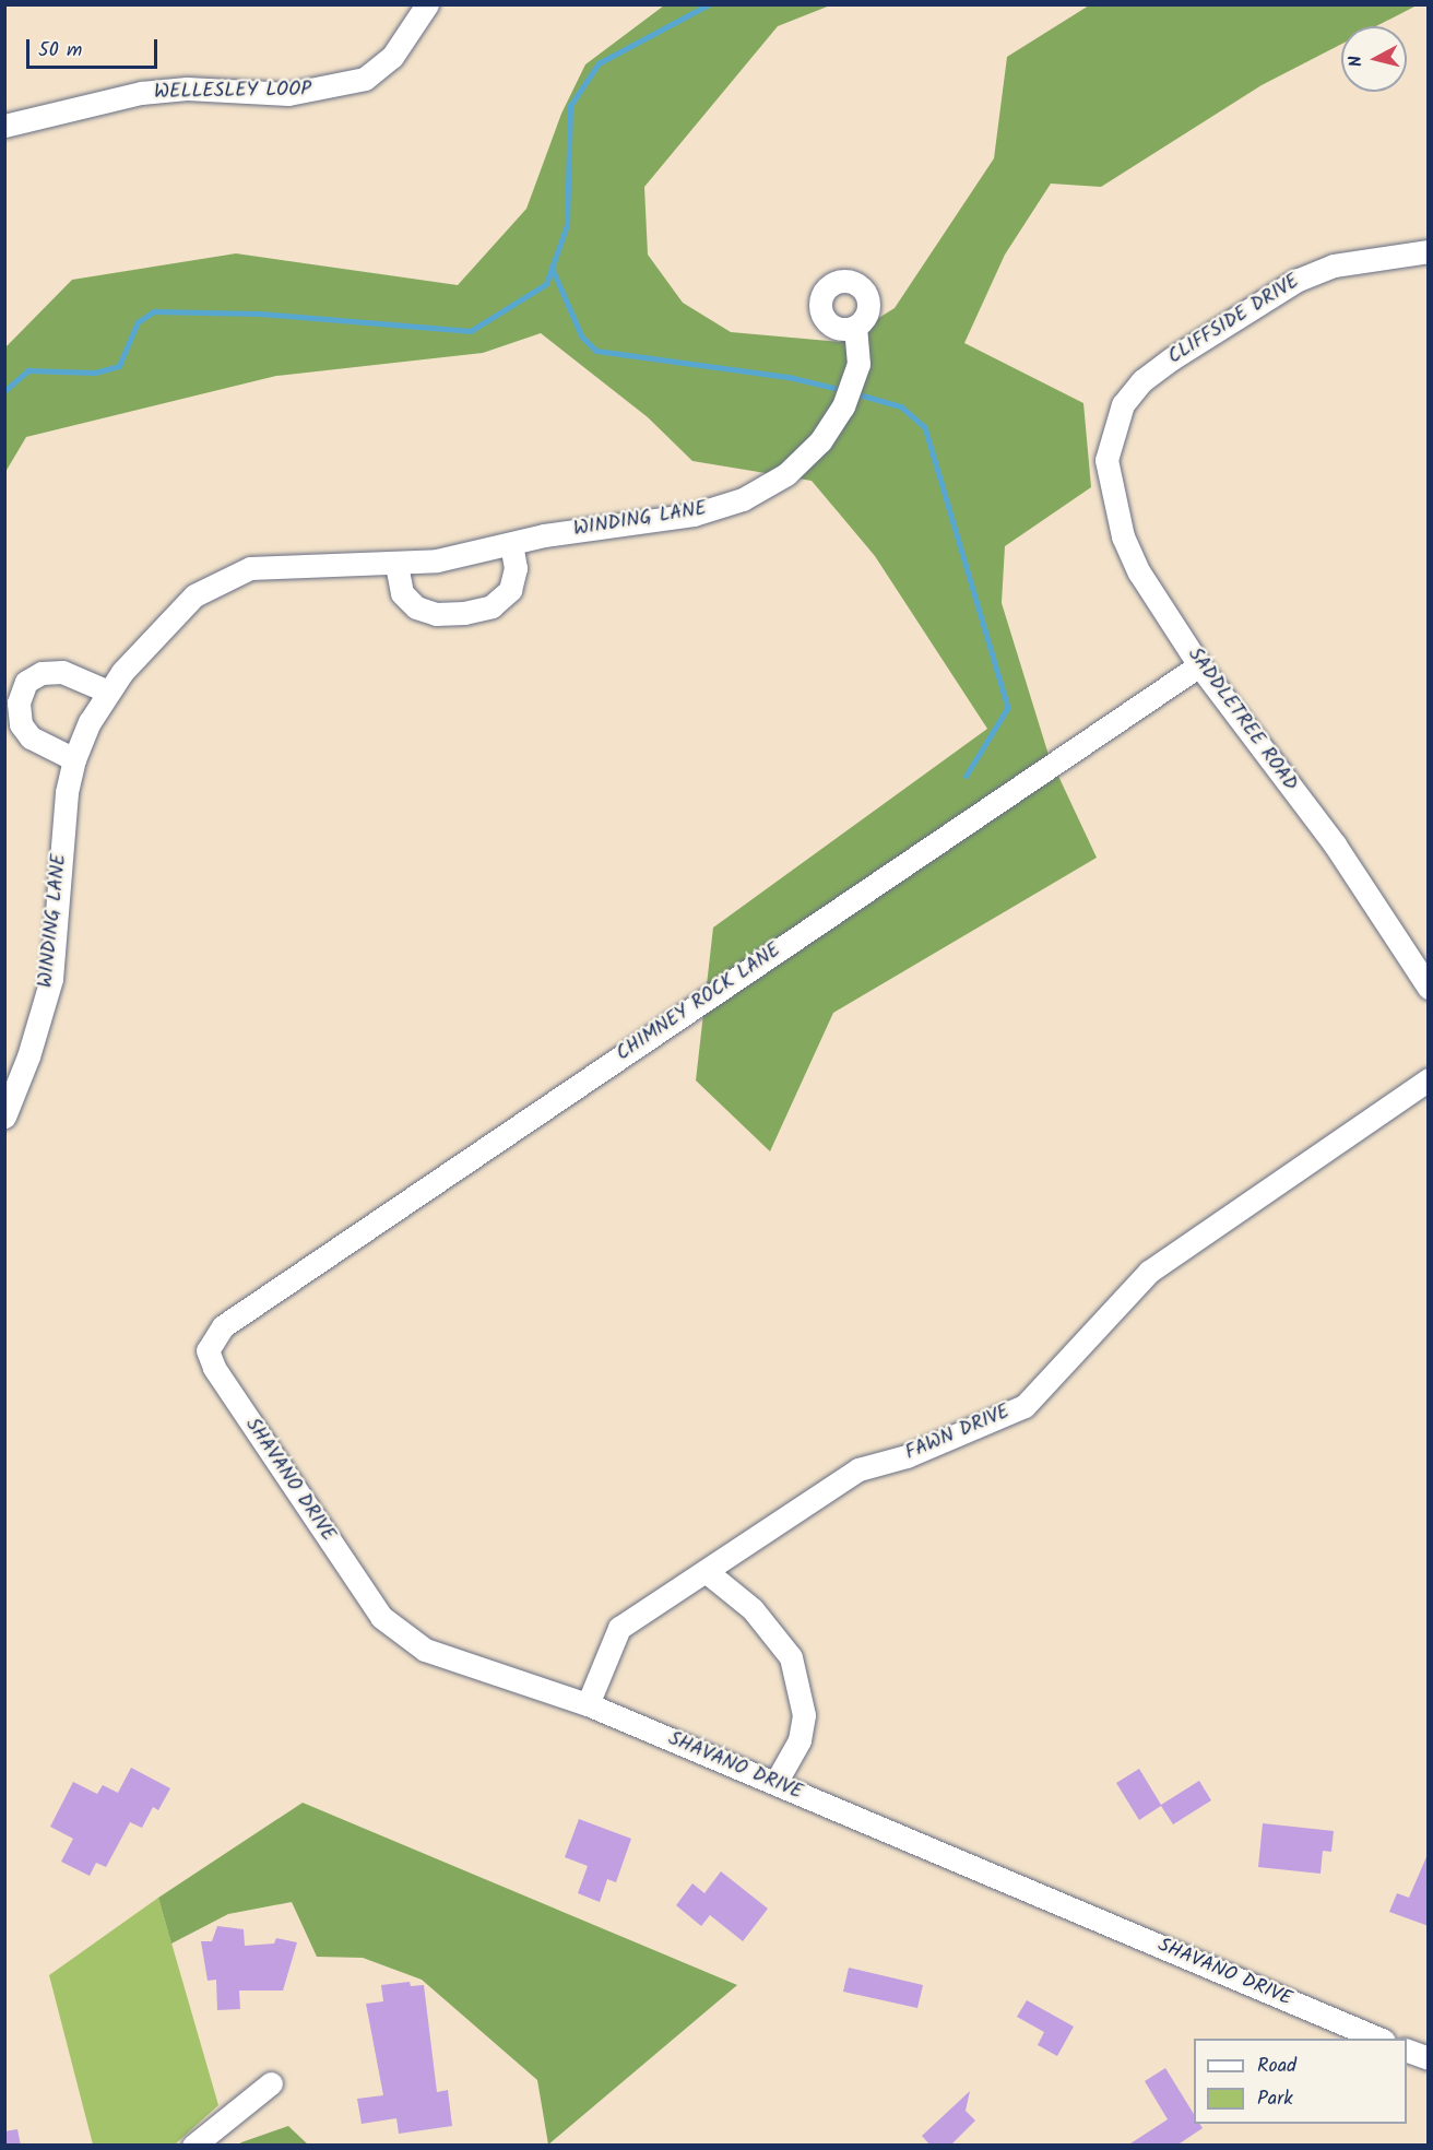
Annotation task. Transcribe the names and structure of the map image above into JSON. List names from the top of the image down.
{
  "streets": {
    "street": [
      "WELLESLEY LOOP",
      "CLIFFSIDE DRIVE",
      "WINDING LANE",
      "SADDLETREE ROAD",
      "CHIMNEY ROCK LANE",
      "FAWN DRIVE",
      "SHAVANO DRIVE"
    ]
  },
  "crossings": [
    ["CLIFFSIDE DRIVE", "SADDLETREE ROAD"],
    ["SADDLETREE ROAD", "CHIMNEY ROCK LANE"],
    ["CHIMNEY ROCK LANE", "SHAVANO DRIVE"],
    ["FAWN DRIVE", "SHAVANO DRIVE"]
  ],
  "legend": ["Road", "Park"],
  "scale_bar": "50 m",
  "north": "left"
}
